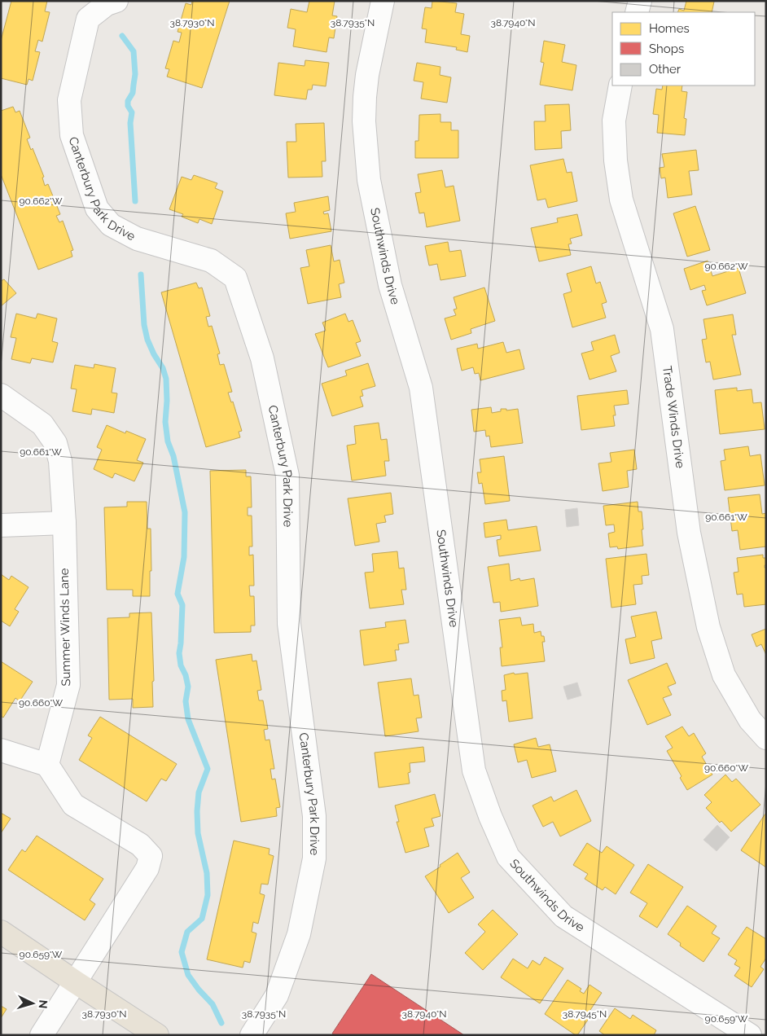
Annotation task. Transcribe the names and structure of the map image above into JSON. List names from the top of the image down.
{
  "streets": {
    "street": [
      "Canterbury Park Drive",
      "Southwinds Drive",
      "Trade Winds Drive",
      "Summer Winds Lane"
    ]
  },
  "legend": ["Homes", "Shops", "Other"],
  "north": "right",
  "coordinates": [
    "38.7930°N",
    "38.7935°N",
    "38.7940°N",
    "90.662°W",
    "90.661°W",
    "90.660°W",
    "90.659°W",
    "38.7945°N"
  ]
}
